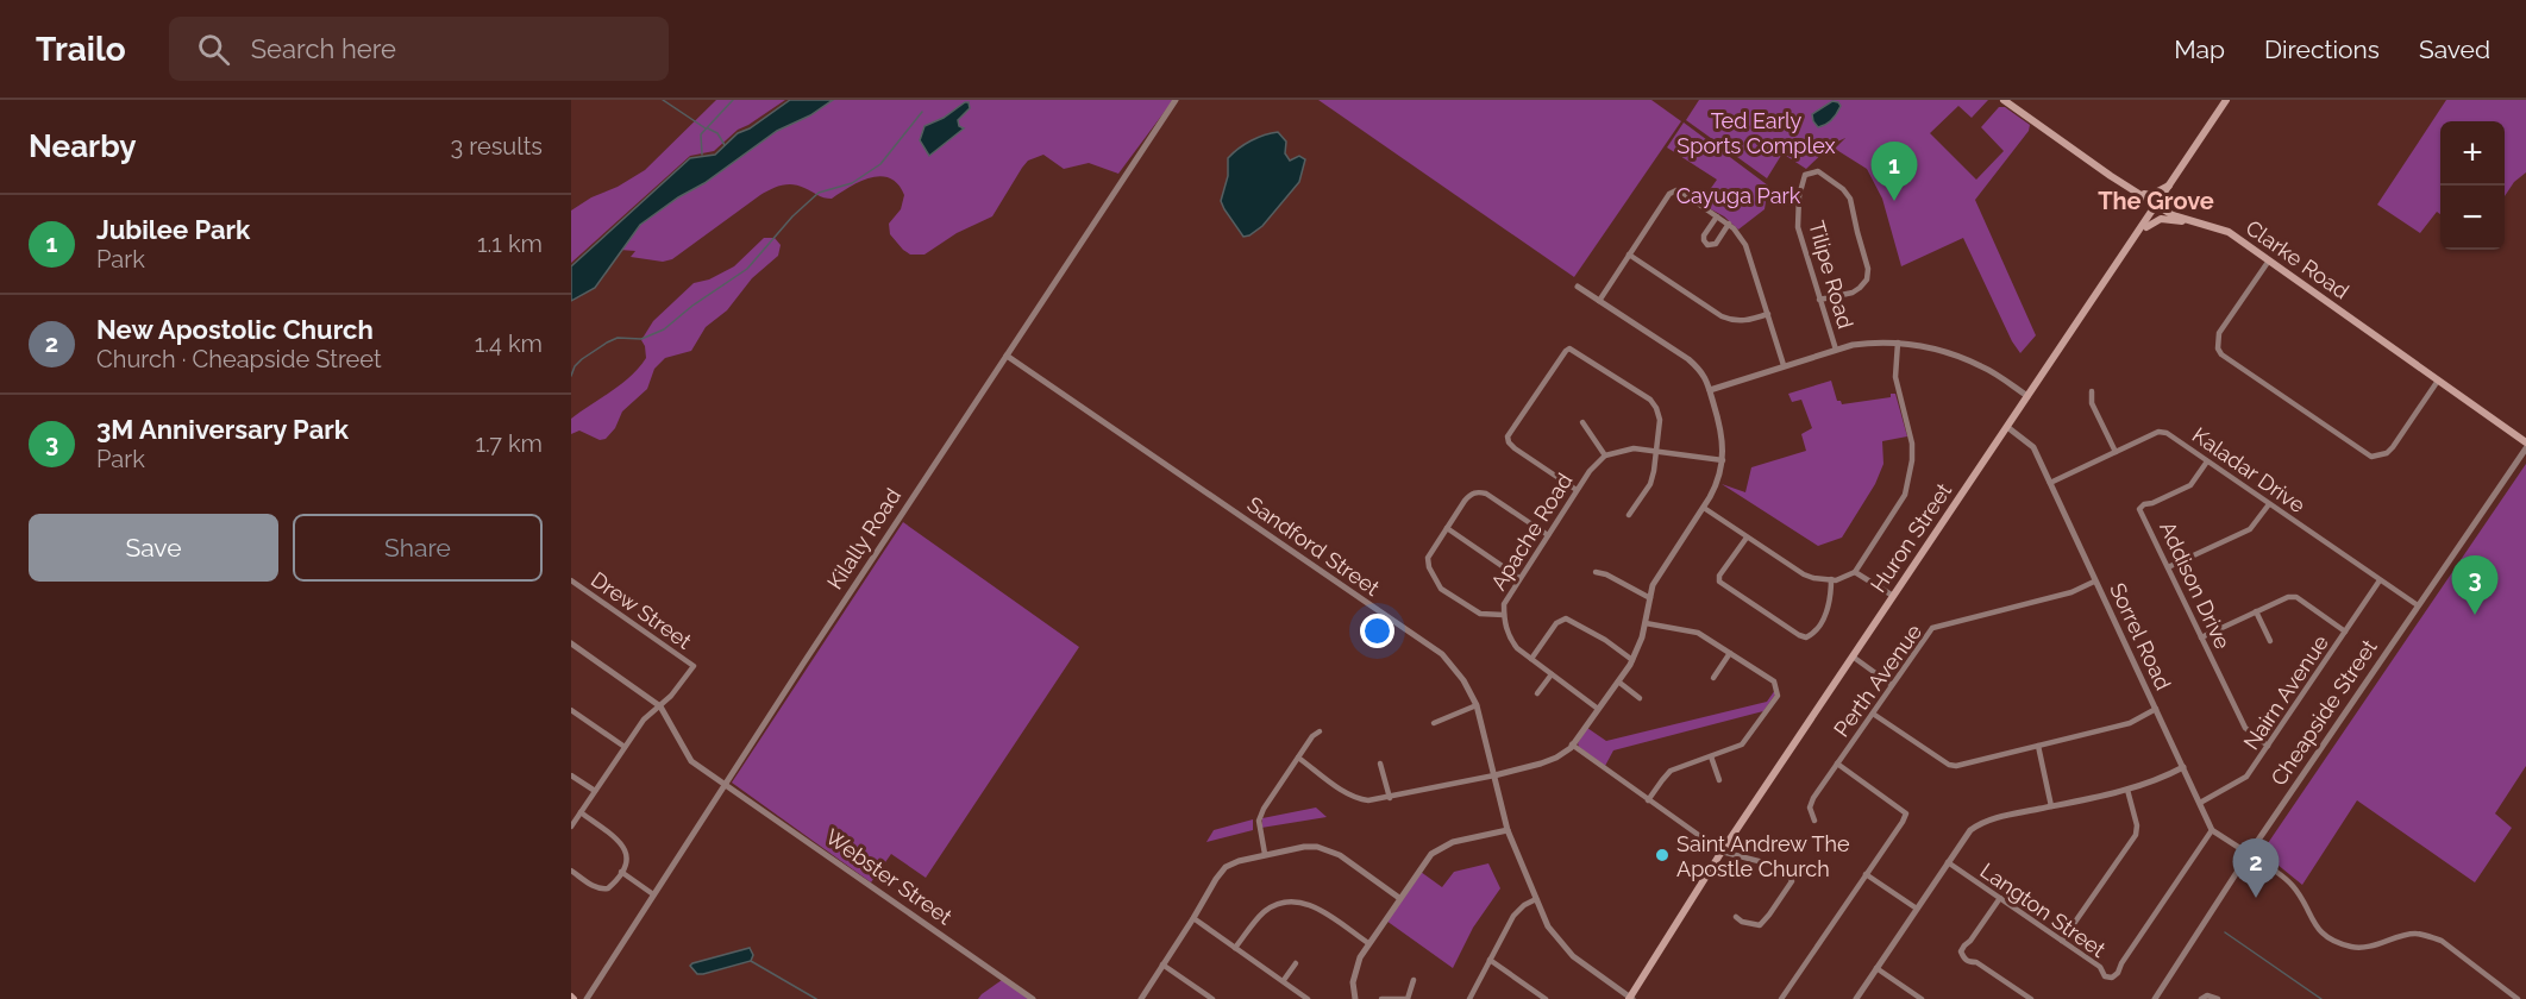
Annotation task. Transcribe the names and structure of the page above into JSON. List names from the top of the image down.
{
  "streets": {
    "main road": ["Clarke Road", "Huron Street"],
    "street": [
      "Tilipe Road",
      "Kaladar Drive",
      "Apache Road",
      "Kilally Road",
      "Sandford Street",
      "Addison Drive",
      "Drew Street",
      "Sorrel Road",
      "Perth Avenue",
      "Nairn Avenue",
      "Cheapside Street",
      "Webster Street",
      "Langton Street"
    ]
  },
  "crossings": [
    ["Clarke Road", "Huron Street"],
    ["Kaladar Drive", "Addison Drive"],
    ["Kaladar Drive", "Sorrel Road"],
    ["Kaladar Drive", "Nairn Avenue"],
    ["Kaladar Drive", "Cheapside Street"],
    ["Huron Street", "Sandford Street"],
    ["Huron Street", "Sorrel Road"],
    ["Kilally Road", "Sandford Street"],
    ["Kilally Road", "Webster Street"],
    ["Addison Drive", "Nairn Avenue"],
    ["Drew Street", "Webster Street"],
    ["Sorrel Road", "Perth Avenue"],
    ["Sorrel Road", "Nairn Avenue"],
    ["Sorrel Road", "Langton Street"]
  ],
  "districts": ["The Grove"],
  "parks": ["Ted Early Sports Complex", "Cayuga Park"],
  "places": ["Saint Andrew The Apostle Church"],
  "page": {
    "header": "Trailo",
    "search": "Search here",
    "nav": ["Map", "Directions", "Saved"],
    "heading": ["Nearby", "3 results"],
    "map_buttons": ["+", "−"],
    "pins": ["1", "3", "2"],
    "list": [
      {
        "mark": "1",
        "name": "Jubilee Park",
        "note": "Park",
        "value": "1.1 km"
      },
      {
        "mark": "2",
        "name": "New Apostolic Church",
        "note": "Church · Cheapside Street",
        "value": "1.4 km"
      },
      {
        "mark": "3",
        "name": "3M Anniversary Park",
        "note": "Park",
        "value": "1.7 km"
      }
    ],
    "buttons": ["Save", "Share"]
  }
}
